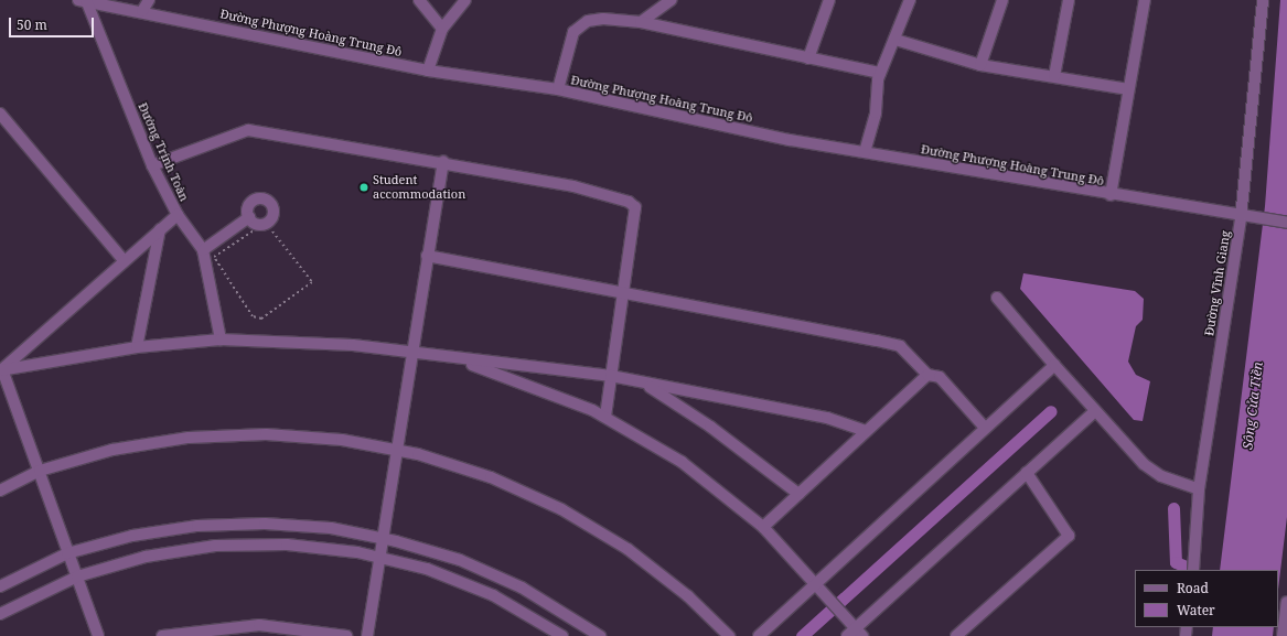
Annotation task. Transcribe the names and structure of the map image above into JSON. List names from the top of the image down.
{
  "streets": {
    "street": ["Đường Phượng Hoàng Trung Đô", "Đường Trịnh Toàn", "Đường Vĩnh Giang"]
  },
  "crossings": [
    ["Đường Phượng Hoàng Trung Đô", "Đường Trịnh Toàn"],
    ["Đường Phượng Hoàng Trung Đô", "Đường Vĩnh Giang"]
  ],
  "water": ["Sông Cửa Tiền"],
  "places": ["Student accommodation"],
  "legend": ["Road", "Water"],
  "scale_bar": "50 m"
}
